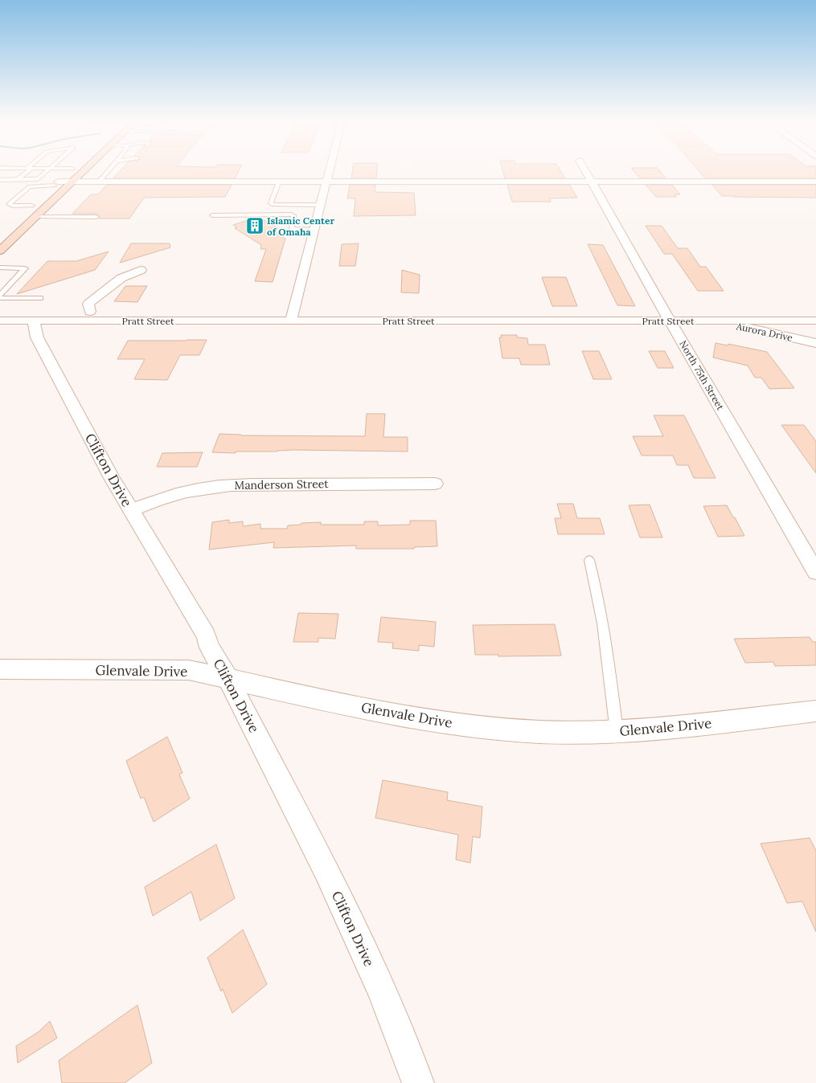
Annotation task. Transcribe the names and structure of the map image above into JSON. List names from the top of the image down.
{
  "streets": {
    "street": [
      "Pratt Street",
      "Aurora Drive",
      "North 75th Street",
      "Clifton Drive",
      "Manderson Street",
      "Glenvale Drive"
    ]
  },
  "crossings": [
    ["Pratt Street", "Aurora Drive"],
    ["Pratt Street", "North 75th Street"],
    ["Pratt Street", "Clifton Drive"],
    ["Clifton Drive", "Manderson Street"],
    ["Clifton Drive", "Glenvale Drive"]
  ],
  "places": {
    "building": ["Islamic Center of Omaha"]
  }
}
